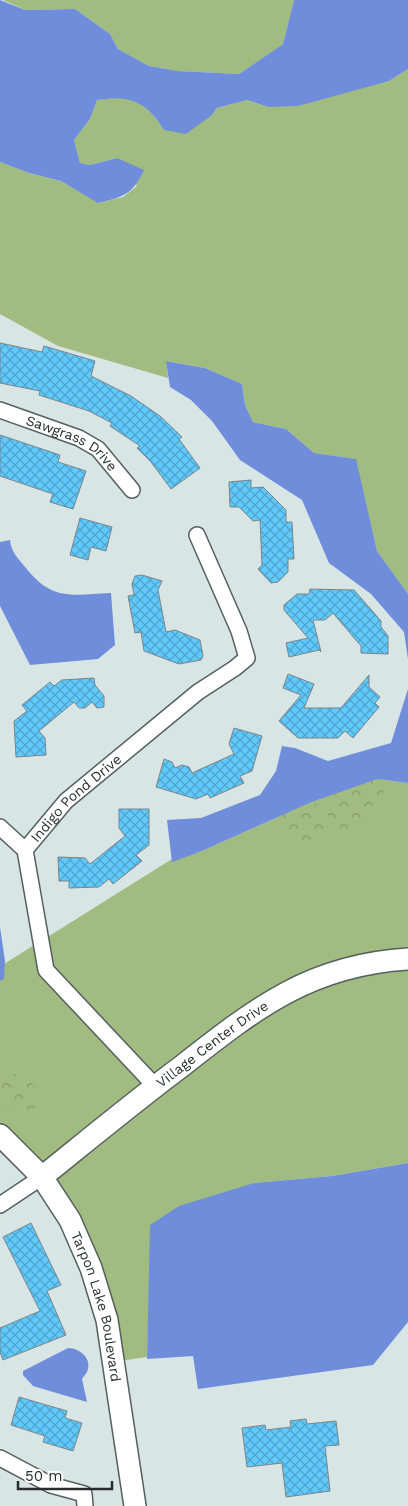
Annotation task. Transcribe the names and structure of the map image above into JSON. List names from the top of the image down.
{
  "streets": {
    "street": [
      "Sawgrass Drive",
      "Indigo Pond Drive",
      "Village Center Drive",
      "Tarpon Lake Boulevard"
    ]
  },
  "crossings": [
    ["Indigo Pond Drive", "Village Center Drive"],
    ["Village Center Drive", "Tarpon Lake Boulevard"]
  ],
  "scale_bar": "50 m"
}
